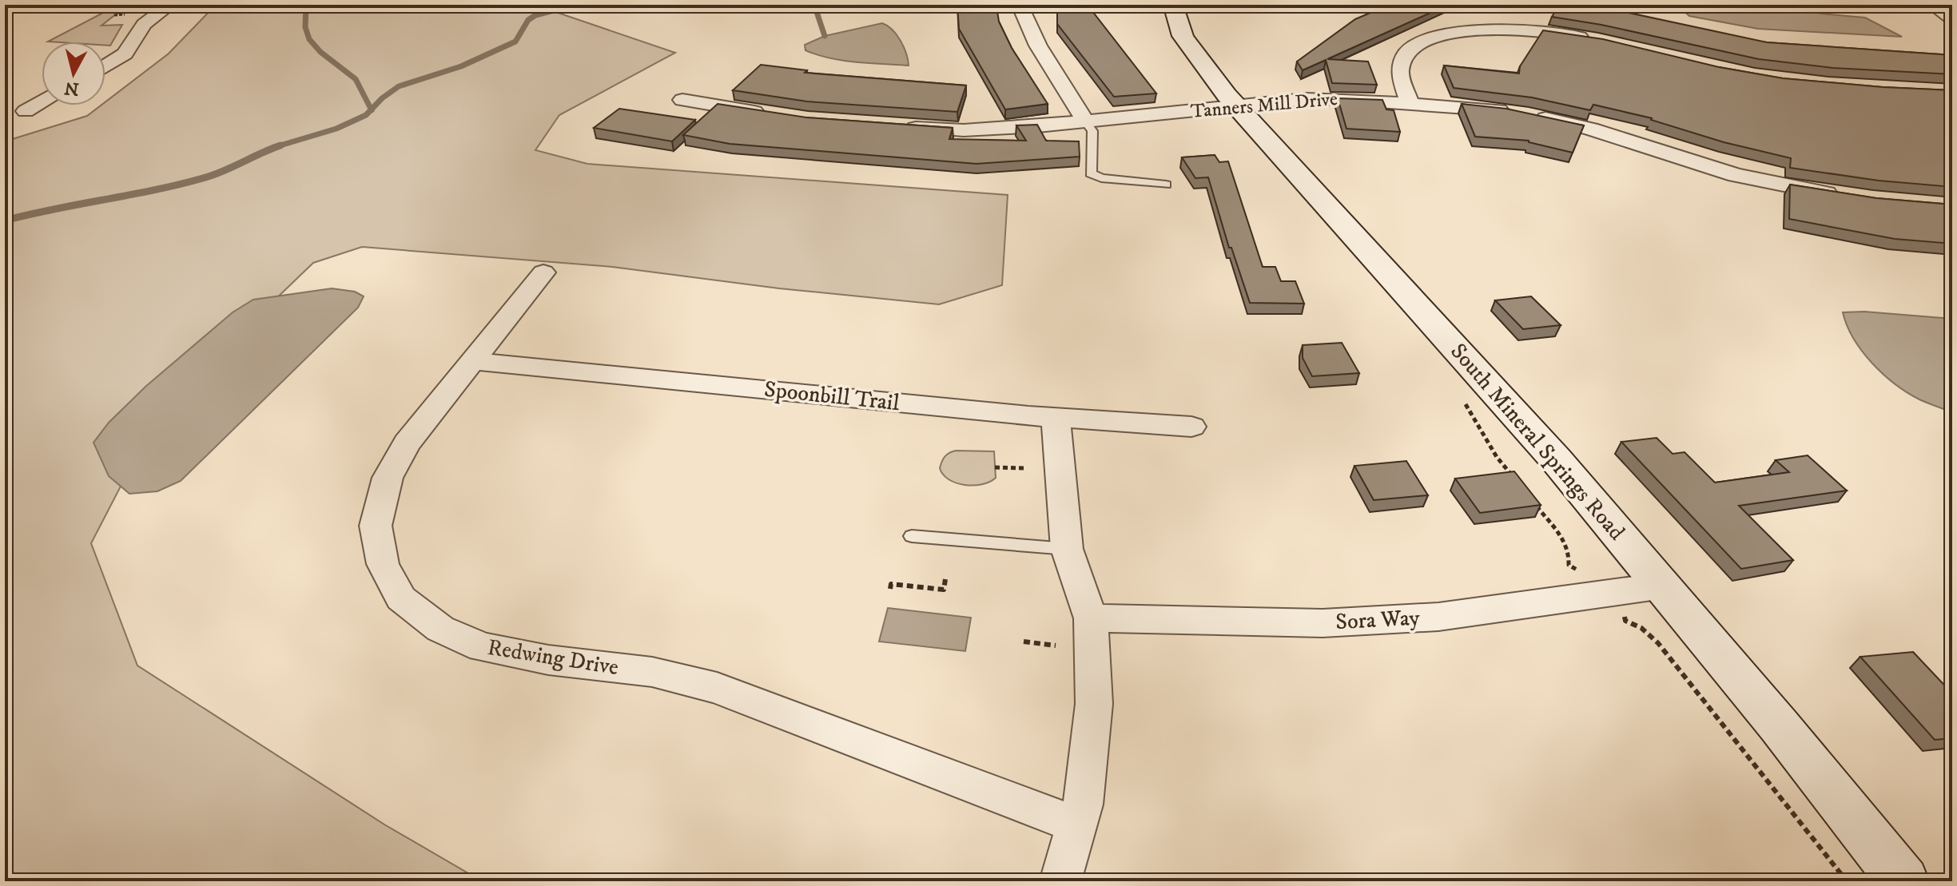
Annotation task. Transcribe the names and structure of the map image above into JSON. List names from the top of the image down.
{
  "streets": {
    "street": [
      "Tanners Mill Drive",
      "Spoonbill Trail",
      "South Mineral Springs Road",
      "Sora Way",
      "Redwing Drive"
    ]
  },
  "crossings": [
    ["Tanners Mill Drive", "South Mineral Springs Road"],
    ["Spoonbill Trail", "Redwing Drive"],
    ["South Mineral Springs Road", "Sora Way"]
  ],
  "north": "bottom"
}
